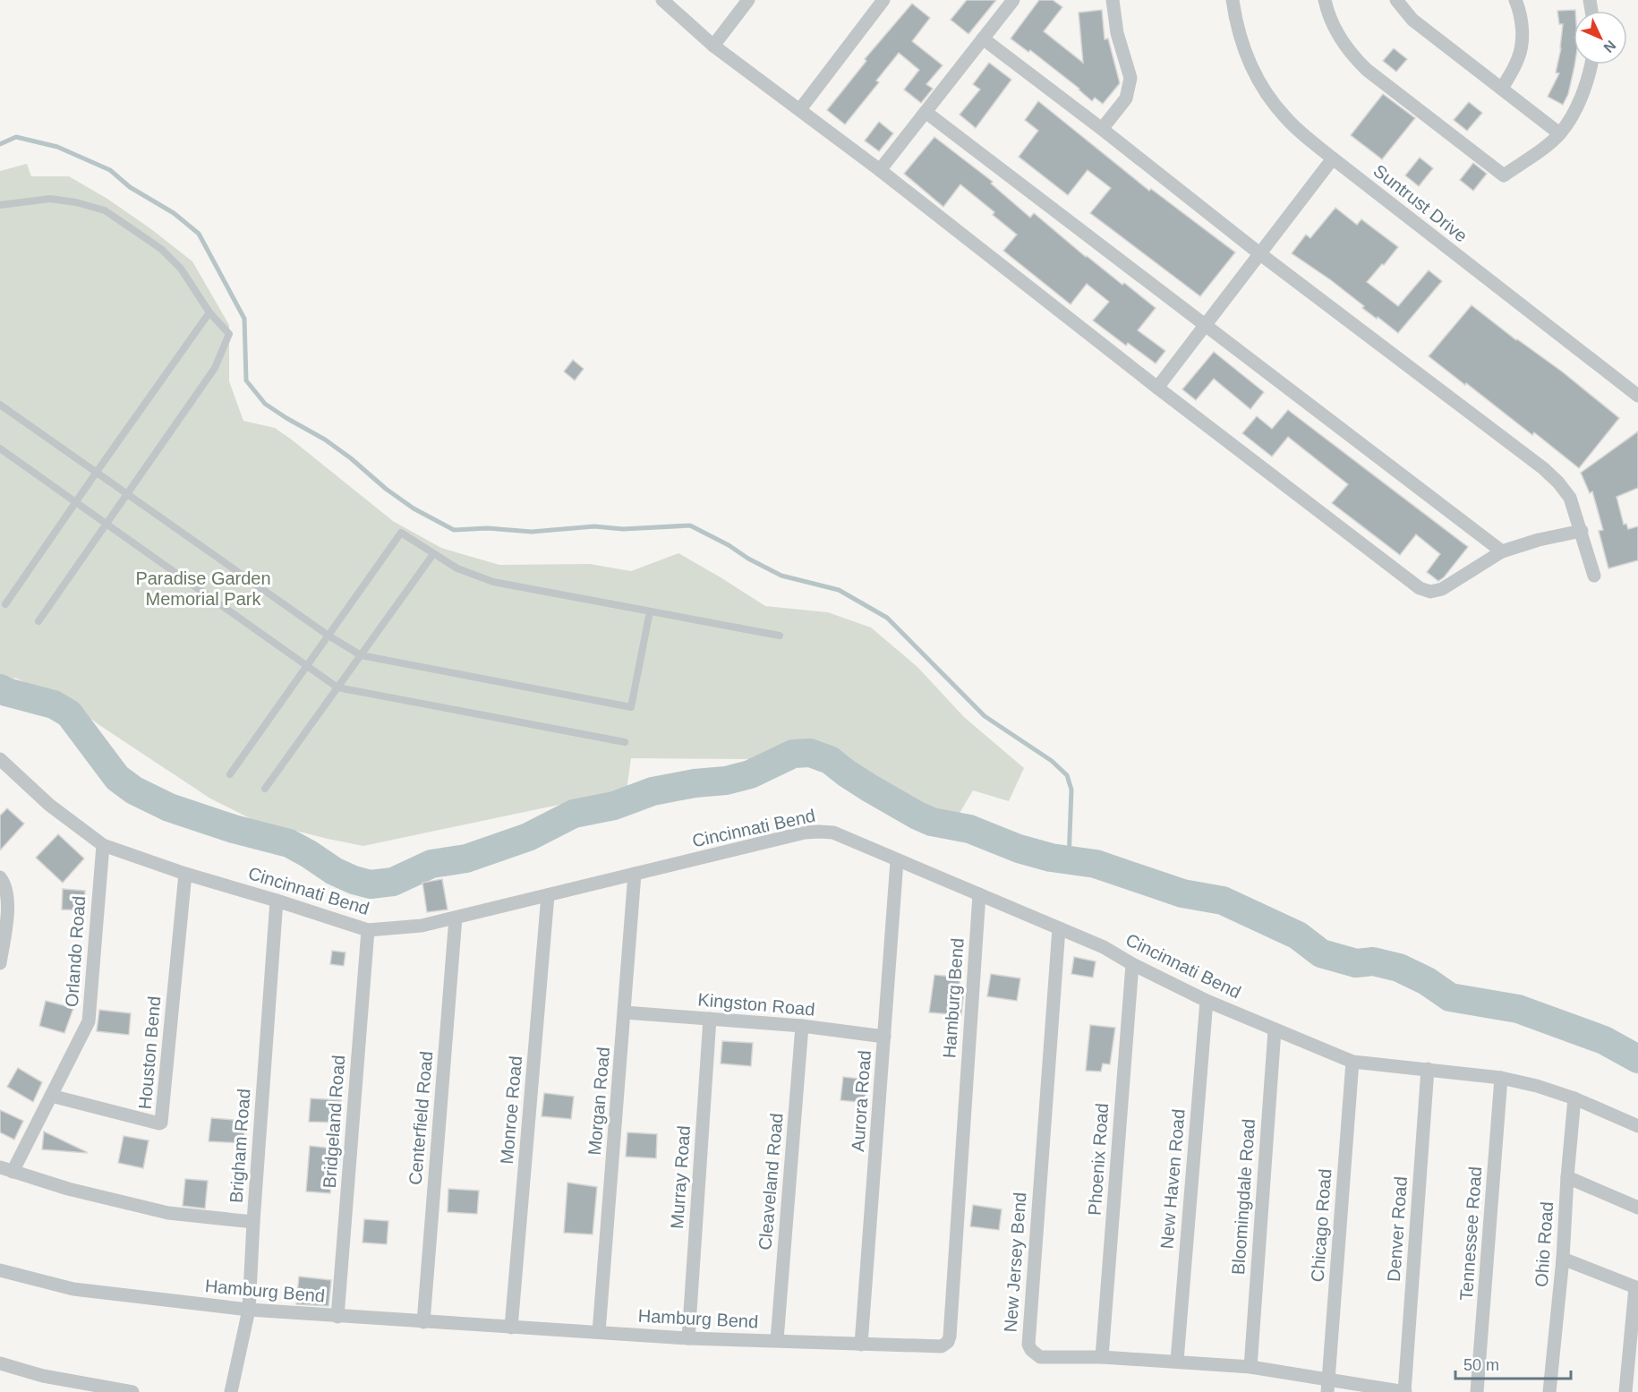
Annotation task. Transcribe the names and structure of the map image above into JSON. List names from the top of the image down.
{
  "streets": {
    "street": [
      "Suntrust Drive",
      "Cincinnati Bend",
      "Orlando Road",
      "Hamburg Bend",
      "Kingston Road",
      "Houston Bend",
      "Morgan Road",
      "Aurora Road",
      "Monroe Road",
      "Centerfield Road",
      "Bridgeland Road",
      "Brigham Road",
      "Phoenix Road",
      "Murray Road",
      "New Haven Road",
      "Cleaveland Road",
      "Bloomingdale Road",
      "Chicago Road",
      "Denver Road",
      "Tennessee Road",
      "Ohio Road",
      "New Jersey Bend"
    ]
  },
  "crossings": [
    ["Cincinnati Bend", "Orlando Road"],
    ["Cincinnati Bend", "Hamburg Bend"],
    ["Cincinnati Bend", "Houston Bend"],
    ["Cincinnati Bend", "Morgan Road"],
    ["Cincinnati Bend", "Aurora Road"],
    ["Cincinnati Bend", "Monroe Road"],
    ["Cincinnati Bend", "Centerfield Road"],
    ["Cincinnati Bend", "Bridgeland Road"],
    ["Cincinnati Bend", "Brigham Road"],
    ["Cincinnati Bend", "Phoenix Road"],
    ["Cincinnati Bend", "New Haven Road"],
    ["Cincinnati Bend", "Bloomingdale Road"],
    ["Cincinnati Bend", "Chicago Road"],
    ["Cincinnati Bend", "Denver Road"],
    ["Cincinnati Bend", "Tennessee Road"],
    ["Cincinnati Bend", "Ohio Road"],
    ["Cincinnati Bend", "New Jersey Bend"],
    ["Orlando Road", "Houston Bend"],
    ["Hamburg Bend", "Morgan Road"],
    ["Hamburg Bend", "Aurora Road"],
    ["Hamburg Bend", "Monroe Road"],
    ["Hamburg Bend", "Centerfield Road"],
    ["Hamburg Bend", "Bridgeland Road"],
    ["Hamburg Bend", "Brigham Road"],
    ["Hamburg Bend", "Murray Road"],
    ["Hamburg Bend", "Cleaveland Road"],
    ["Kingston Road", "Morgan Road"],
    ["Kingston Road", "Aurora Road"],
    ["Kingston Road", "Murray Road"],
    ["Kingston Road", "Cleaveland Road"],
    ["Phoenix Road", "New Jersey Bend"],
    ["New Haven Road", "New Jersey Bend"],
    ["Bloomingdale Road", "New Jersey Bend"],
    ["Chicago Road", "New Jersey Bend"],
    ["Denver Road", "New Jersey Bend"]
  ],
  "parks": ["Paradise Garden Memorial Park"],
  "scale_bar": "50 m",
  "north": "bottom right"
}
